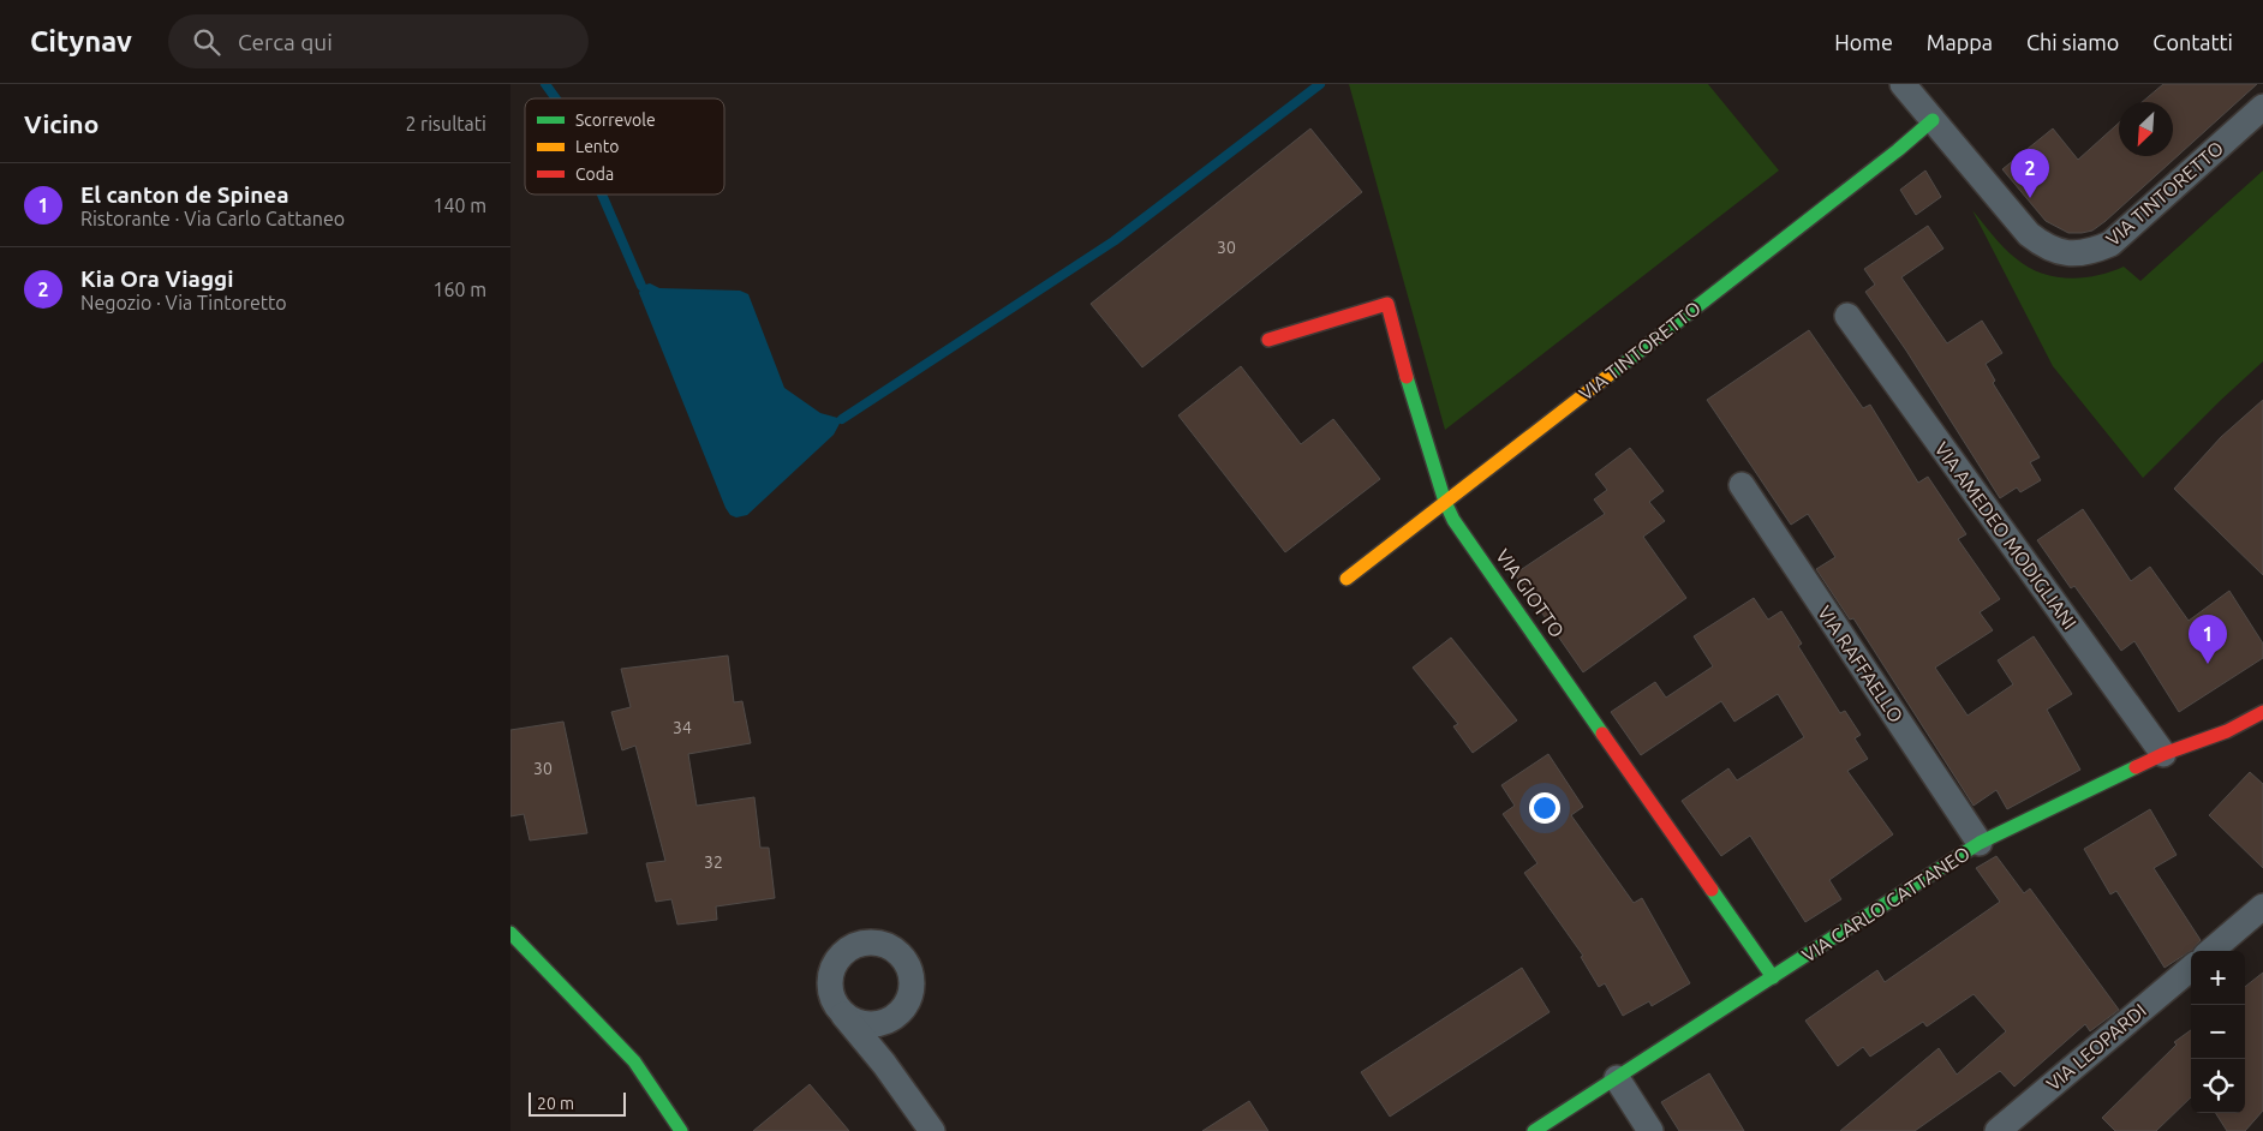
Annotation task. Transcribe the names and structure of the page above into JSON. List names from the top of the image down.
{
  "streets": {
    "street": [
      "VIA TINTORETTO",
      "VIA AMEDEO MODIGLIANI",
      "VIA GIOTTO",
      "VIA RAFFAELLO",
      "VIA CARLO CATTANEO",
      "VIA LEOPARDI"
    ]
  },
  "crossings": [
    ["VIA TINTORETTO", "VIA GIOTTO"],
    ["VIA AMEDEO MODIGLIANI", "VIA CARLO CATTANEO"],
    ["VIA GIOTTO", "VIA CARLO CATTANEO"],
    ["VIA RAFFAELLO", "VIA CARLO CATTANEO"]
  ],
  "house_numbers": [
    "30",
    "34",
    "30",
    "32"
  ],
  "legend": ["Scorrevole", "Lento", "Coda"],
  "scale_bar": "20 m",
  "north": "bottom left",
  "page": {
    "header": "Citynav",
    "search": "Cerca qui",
    "nav": [
      "Home",
      "Mappa",
      "Chi siamo",
      "Contatti"
    ],
    "heading": ["Vicino", "2 risultati"],
    "pins": ["2", "1"],
    "list": [
      {
        "mark": "1",
        "name": "El canton de Spinea",
        "note": "Ristorante · Via Carlo Cattaneo",
        "value": "140 m"
      },
      {
        "mark": "2",
        "name": "Kia Ora Viaggi",
        "note": "Negozio · Via Tintoretto",
        "value": "160 m"
      }
    ],
    "map_buttons": ["+", "−"],
    "scale": "20 m"
  }
}
